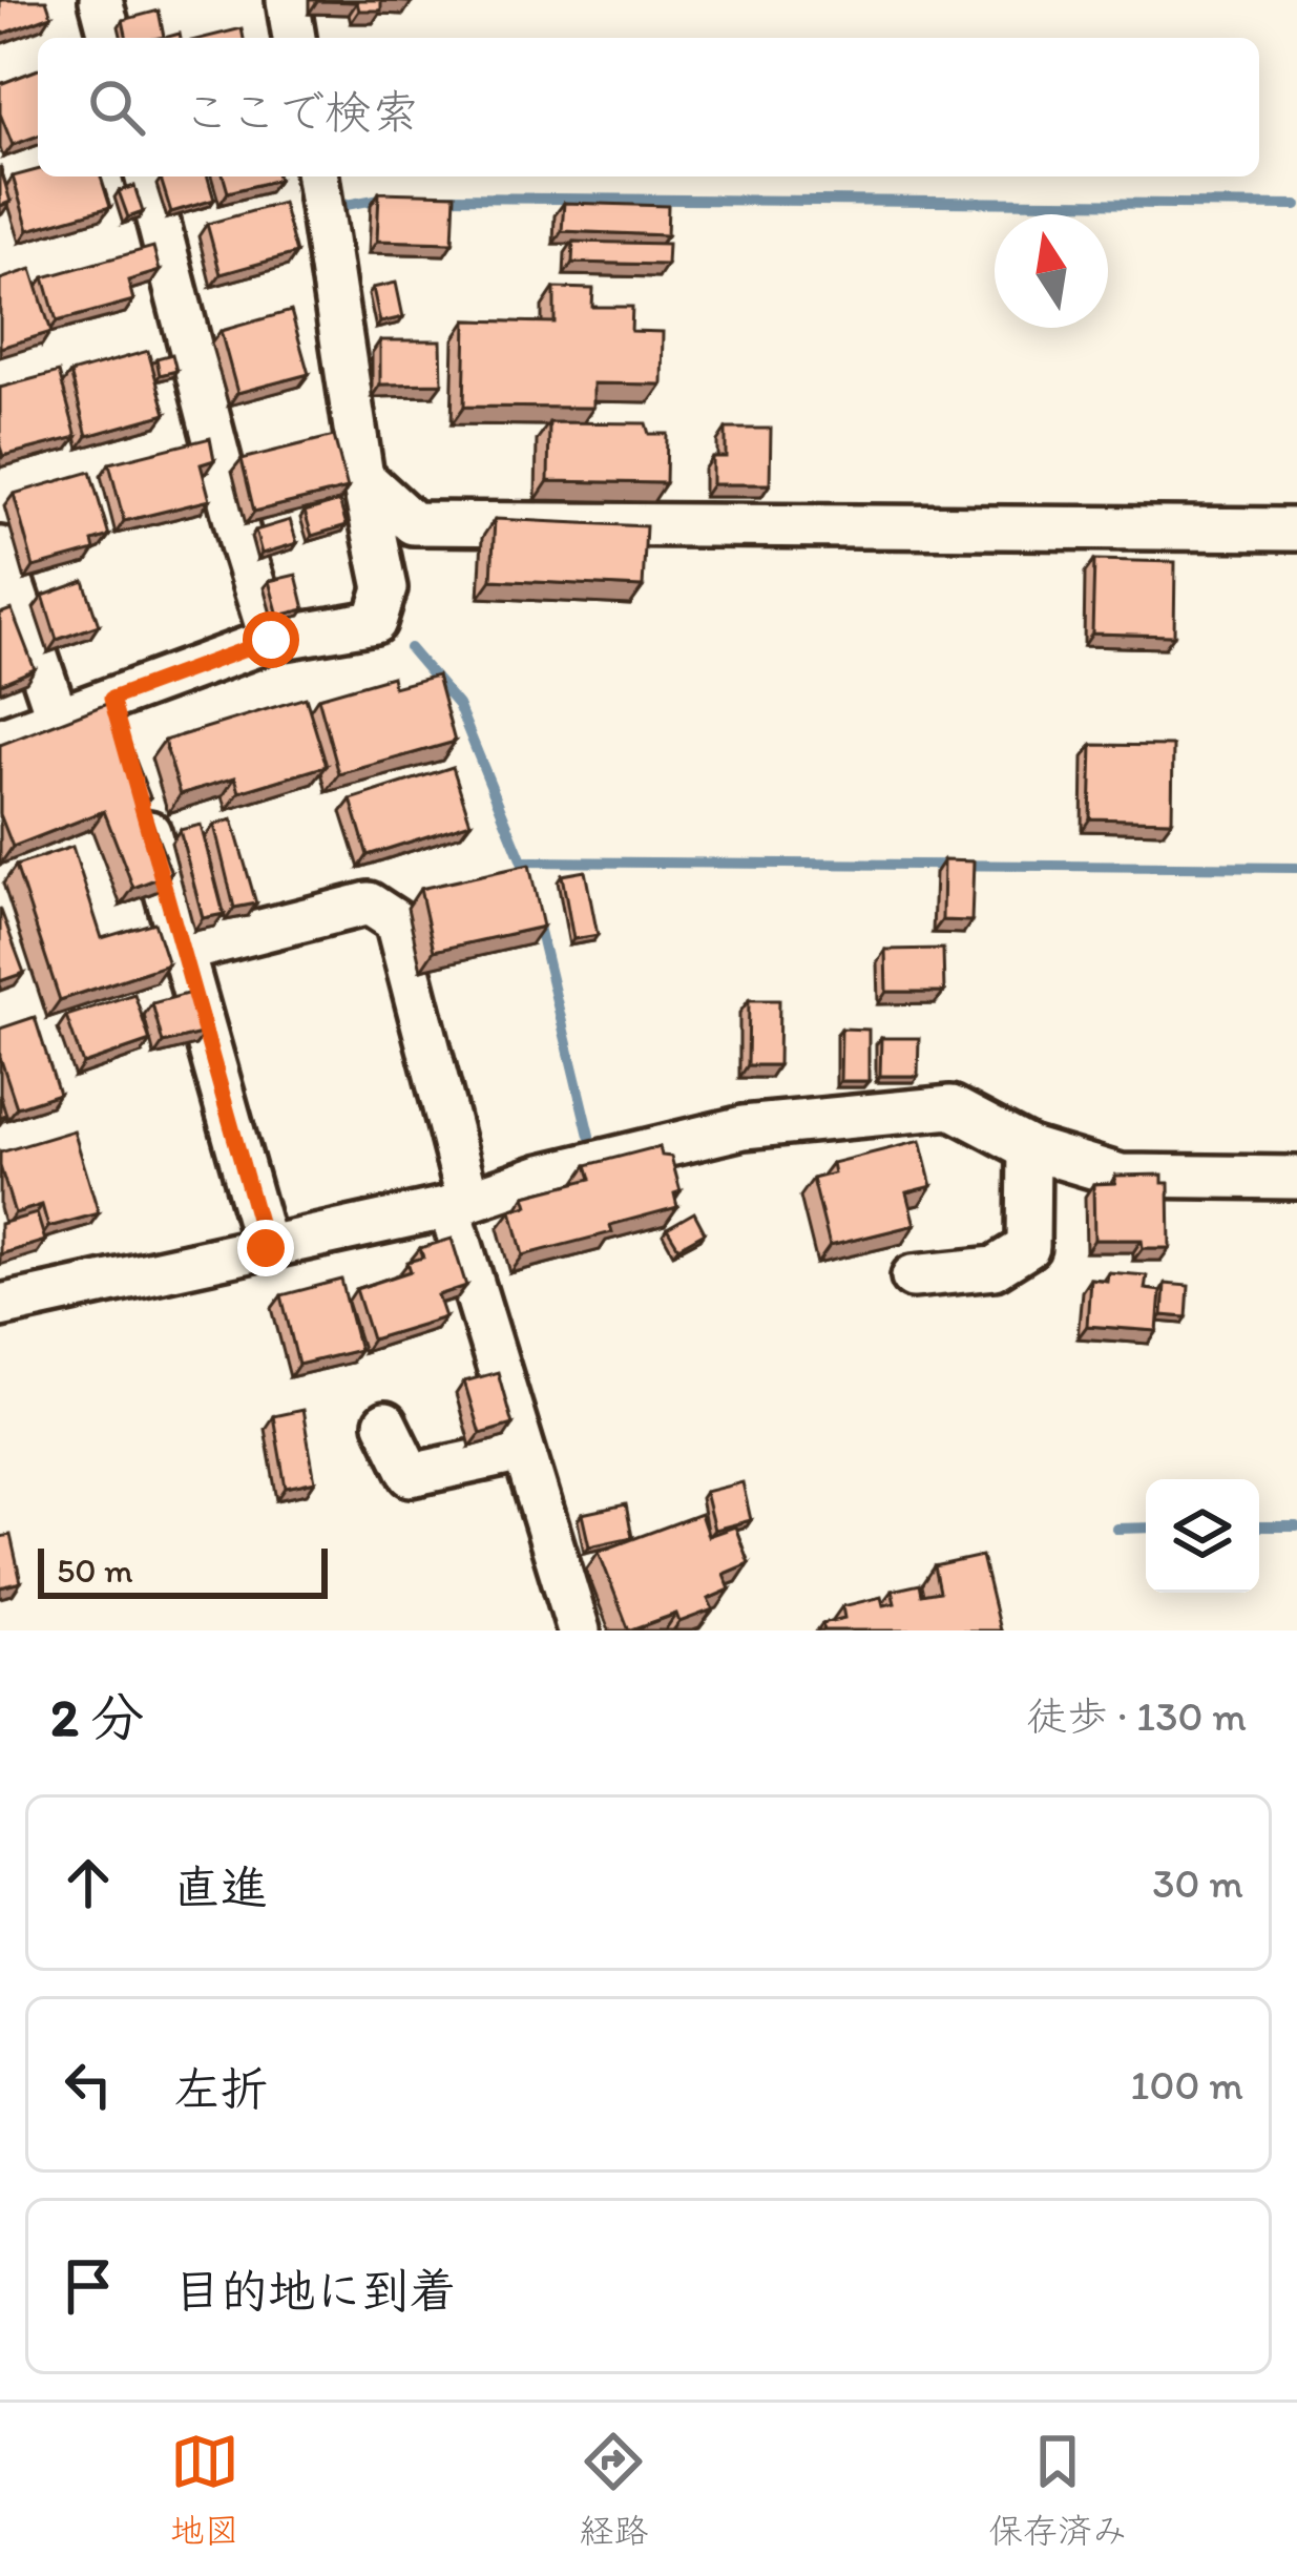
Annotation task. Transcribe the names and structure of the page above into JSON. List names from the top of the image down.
{
  "scale_bar": "50 m",
  "north": "top",
  "page": {
    "search": "ここで検索",
    "scale": "50 m",
    "heading": ["2 分", "徒歩 · 130 m"],
    "list": [
      ["直進", "30 m"],
      ["左折", "100 m"],
      "目的地に到着"
    ],
    "nav": ["地図", "経路", "保存済み"]
  }
}
